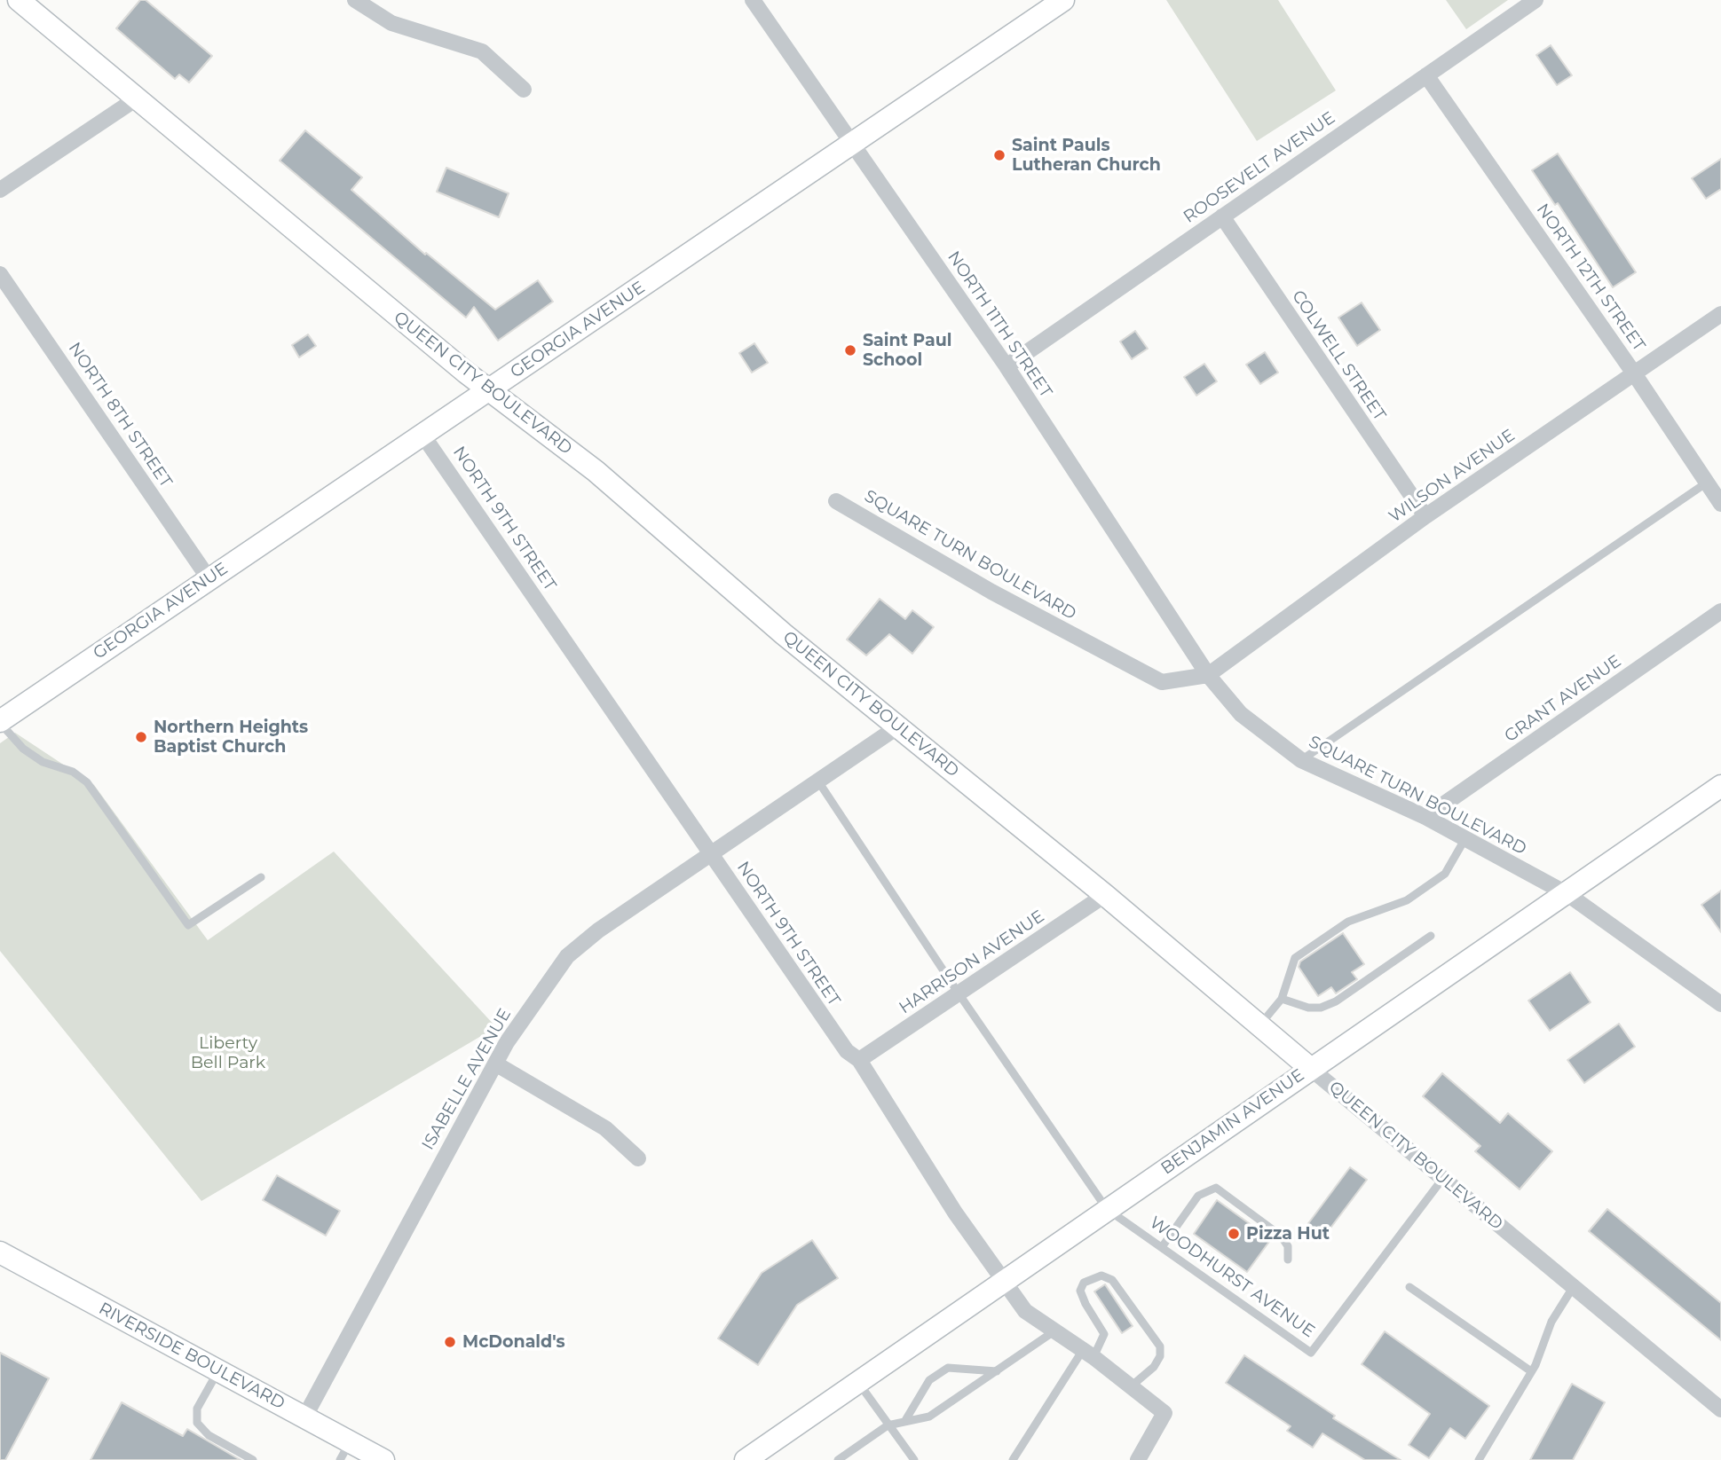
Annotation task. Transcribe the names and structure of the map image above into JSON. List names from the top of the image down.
{
  "streets": {
    "street": [
      "ROOSEVELT AVENUE",
      "NORTH 12TH STREET",
      "NORTH 11TH STREET",
      "GEORGIA AVENUE",
      "COLWELL STREET",
      "QUEEN CITY BOULEVARD",
      "NORTH 8TH STREET",
      "WILSON AVENUE",
      "NORTH 9TH STREET",
      "SQUARE TURN BOULEVARD",
      "GRANT AVENUE",
      "HARRISON AVENUE",
      "ISABELLE AVENUE",
      "BENJAMIN AVENUE",
      "RIVERSIDE BOULEVARD"
    ],
    "lane": ["WOODHURST AVENUE"]
  },
  "crossings": [
    ["ROOSEVELT AVENUE", "NORTH 12TH STREET"],
    ["ROOSEVELT AVENUE", "NORTH 11TH STREET"],
    ["ROOSEVELT AVENUE", "COLWELL STREET"],
    ["NORTH 12TH STREET", "WILSON AVENUE"],
    ["NORTH 11TH STREET", "GEORGIA AVENUE"],
    ["NORTH 11TH STREET", "WILSON AVENUE"],
    ["NORTH 11TH STREET", "SQUARE TURN BOULEVARD"],
    ["GEORGIA AVENUE", "QUEEN CITY BOULEVARD"],
    ["GEORGIA AVENUE", "NORTH 8TH STREET"],
    ["GEORGIA AVENUE", "NORTH 9TH STREET"],
    ["COLWELL STREET", "WILSON AVENUE"],
    ["QUEEN CITY BOULEVARD", "HARRISON AVENUE"],
    ["QUEEN CITY BOULEVARD", "ISABELLE AVENUE"],
    ["QUEEN CITY BOULEVARD", "BENJAMIN AVENUE"],
    ["QUEEN CITY BOULEVARD", "WOODHURST AVENUE"],
    ["WILSON AVENUE", "SQUARE TURN BOULEVARD"],
    ["NORTH 9TH STREET", "HARRISON AVENUE"],
    ["NORTH 9TH STREET", "ISABELLE AVENUE"],
    ["NORTH 9TH STREET", "BENJAMIN AVENUE"],
    ["SQUARE TURN BOULEVARD", "GRANT AVENUE"],
    ["SQUARE TURN BOULEVARD", "BENJAMIN AVENUE"],
    ["ISABELLE AVENUE", "RIVERSIDE BOULEVARD"],
    ["BENJAMIN AVENUE", "WOODHURST AVENUE"]
  ],
  "parks": ["Liberty Bell Park"],
  "places": [
    "Saint Pauls Lutheran Church",
    "Saint Paul School",
    "Northern Heights Baptist Church",
    "Pizza Hut",
    "McDonald's"
  ]
}
